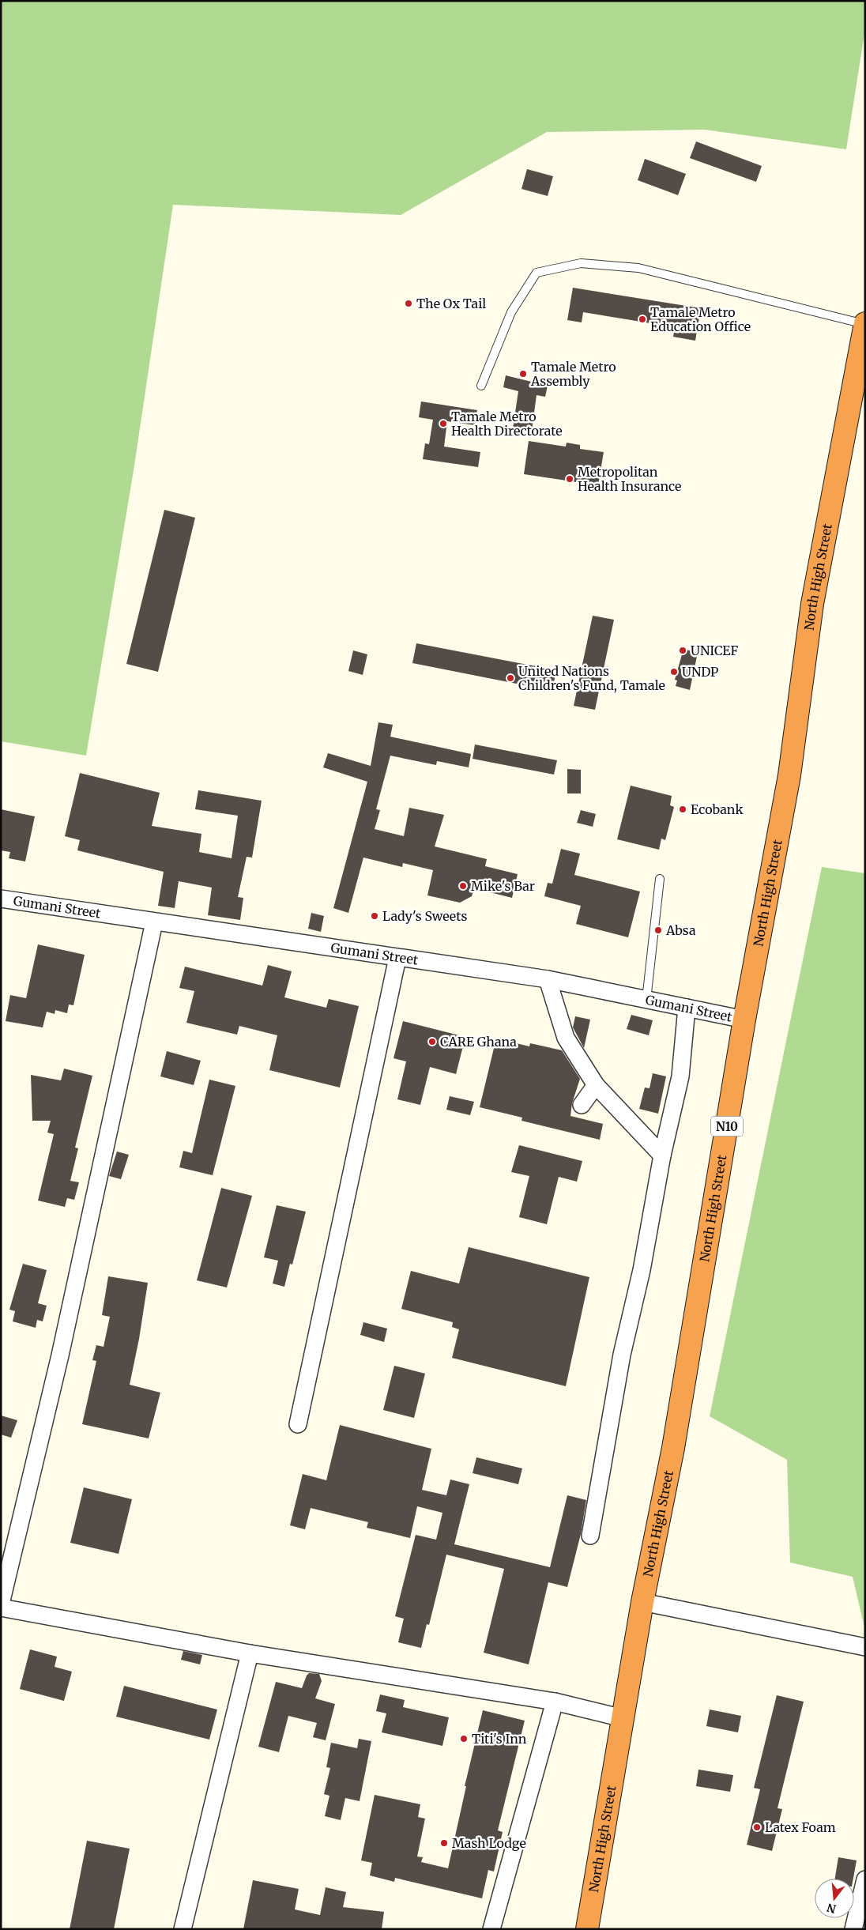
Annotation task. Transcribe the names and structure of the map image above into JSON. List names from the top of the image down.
{
  "streets": {
    "highway": ["North High Street", "N10"],
    "street": ["Gumani Street"]
  },
  "crossings": [
    ["North High Street", "Gumani Street"]
  ],
  "places": [
    "The Ox Tail",
    "Tamale Metro Education Office",
    "Tamale Metro Assembly",
    "Tamale Metro Health Directorate",
    "Metropolitan Health Insurance",
    "UNICEF",
    "UNDP",
    "United Nations Children's Fund, Tamale",
    "Ecobank",
    "Mike's Bar",
    "Lady's Sweets",
    "Absa",
    "CARE Ghana",
    "Titi's Inn",
    "Latex Foam",
    "Mash Lodge"
  ],
  "north": "bottom"
}
